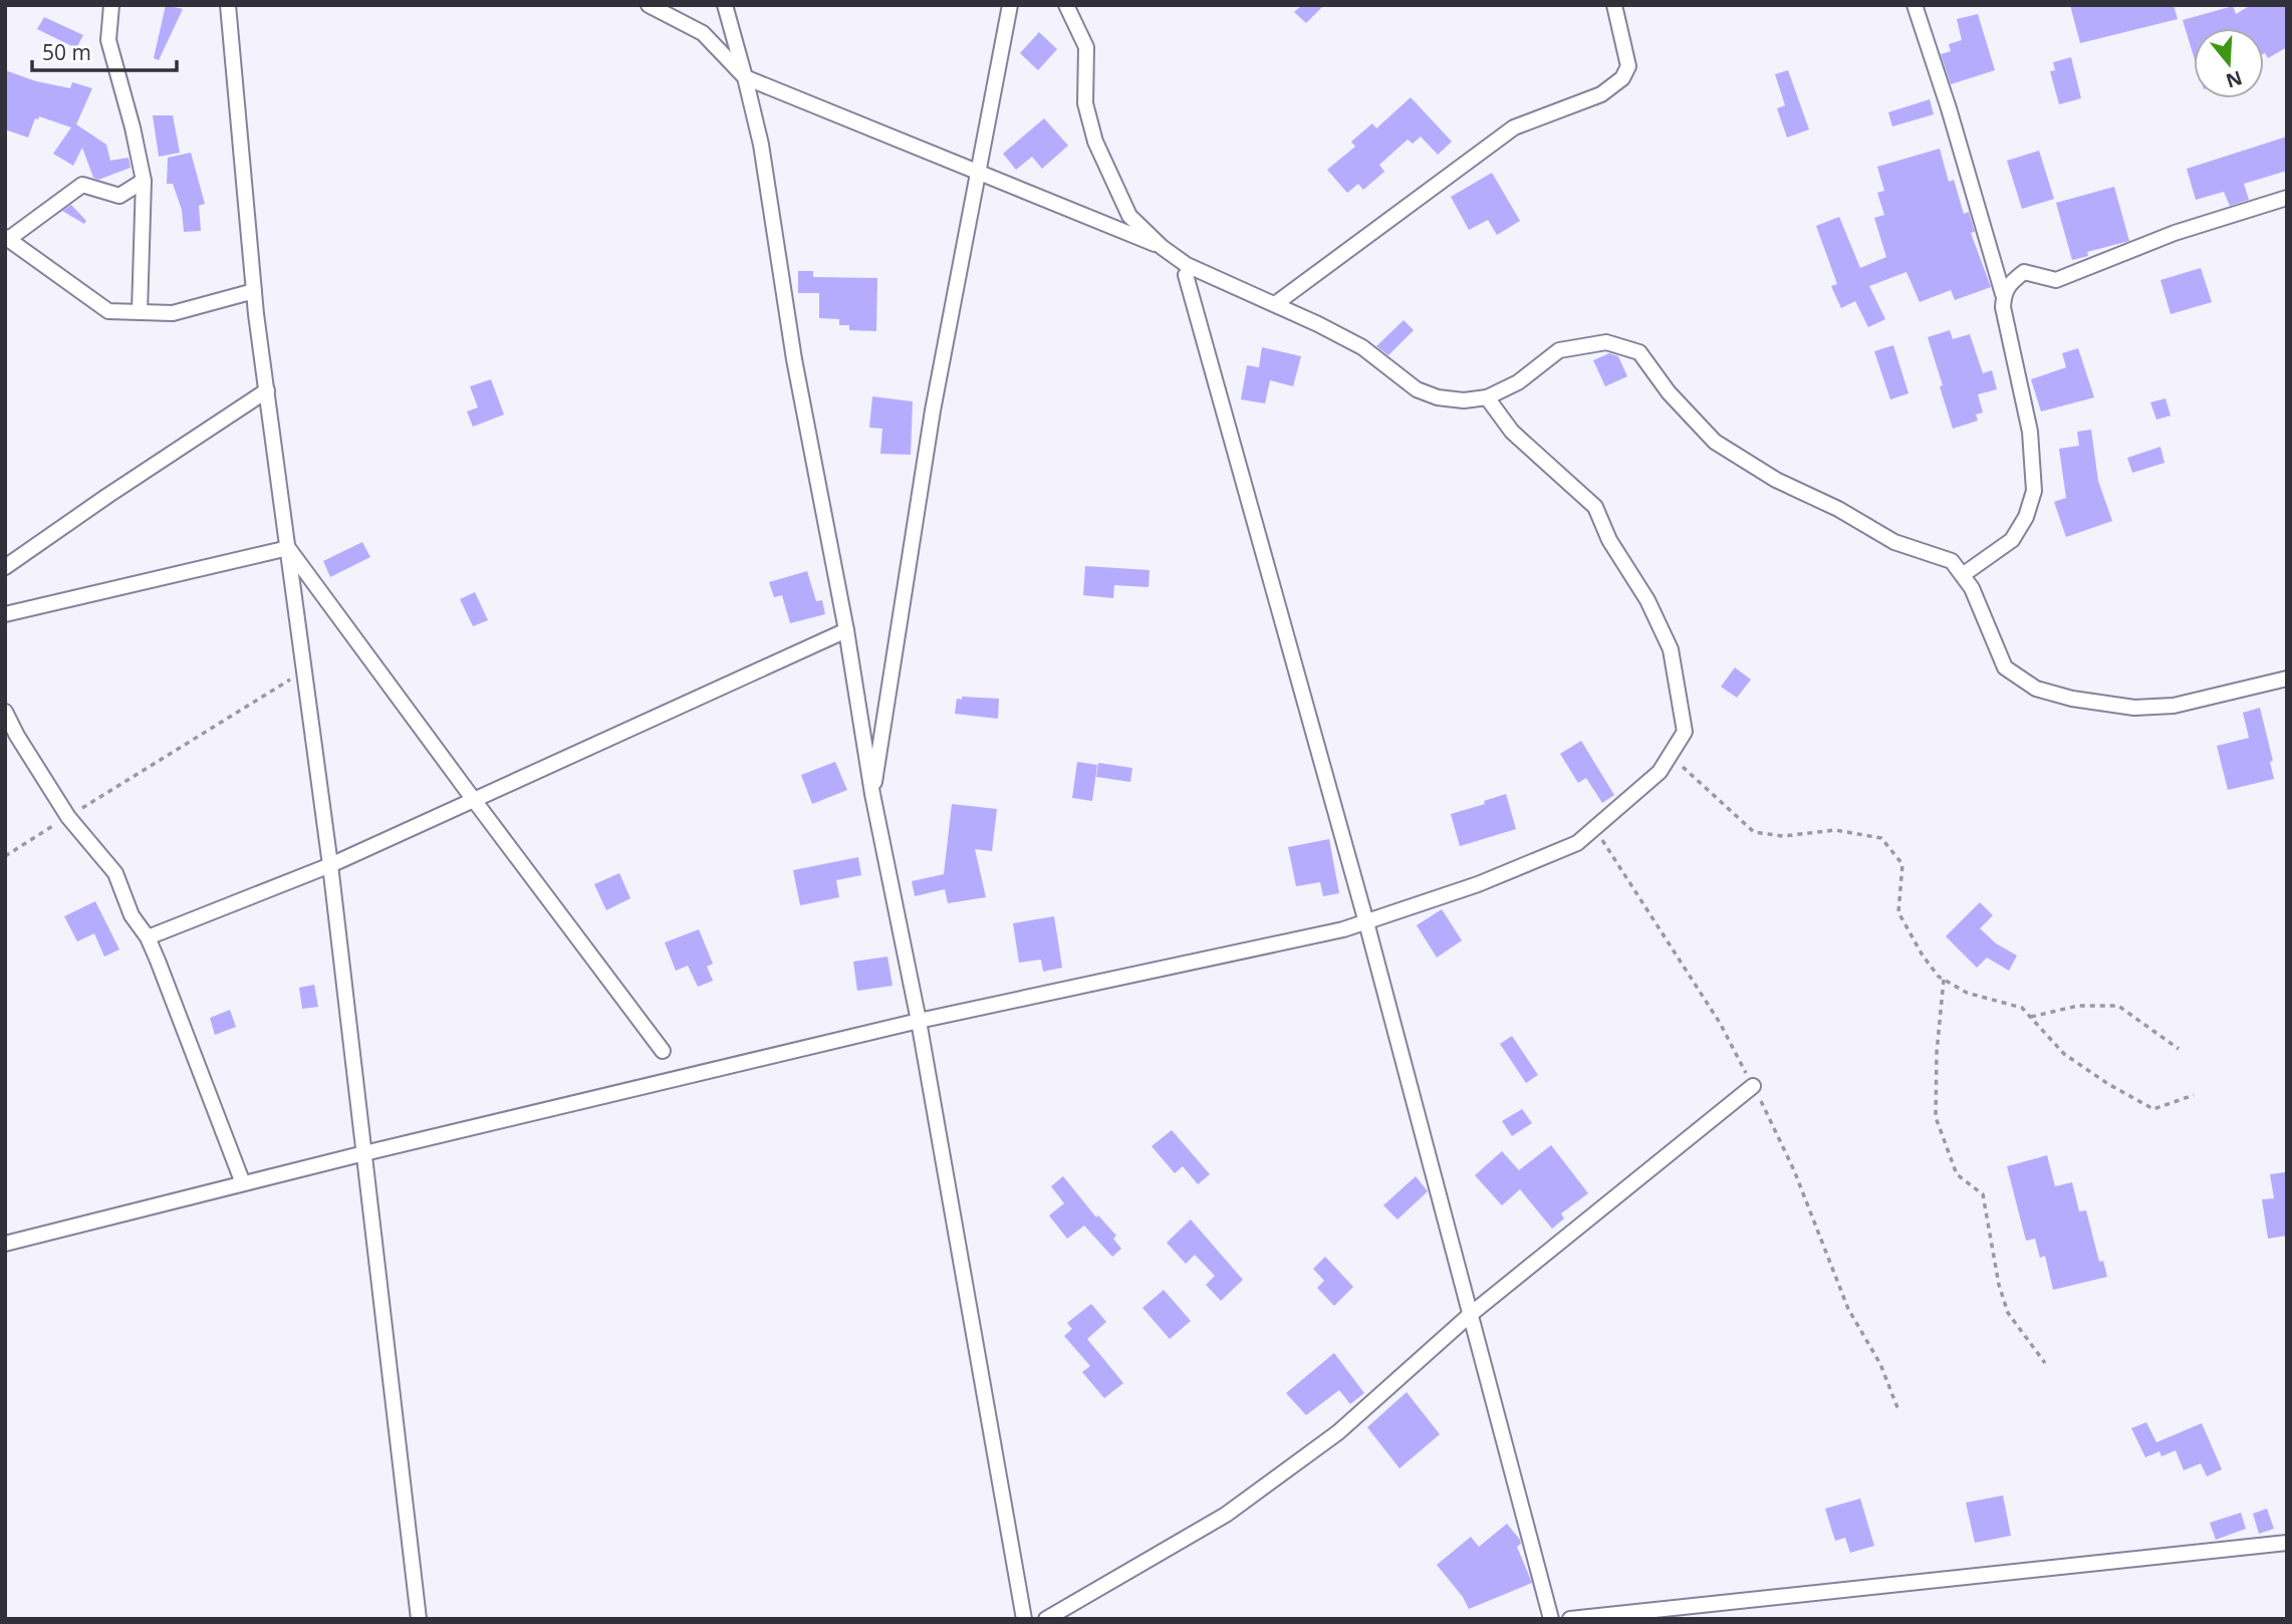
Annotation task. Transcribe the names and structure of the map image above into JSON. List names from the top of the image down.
{
  "scale_bar": "50 m",
  "north": "bottom"
}
